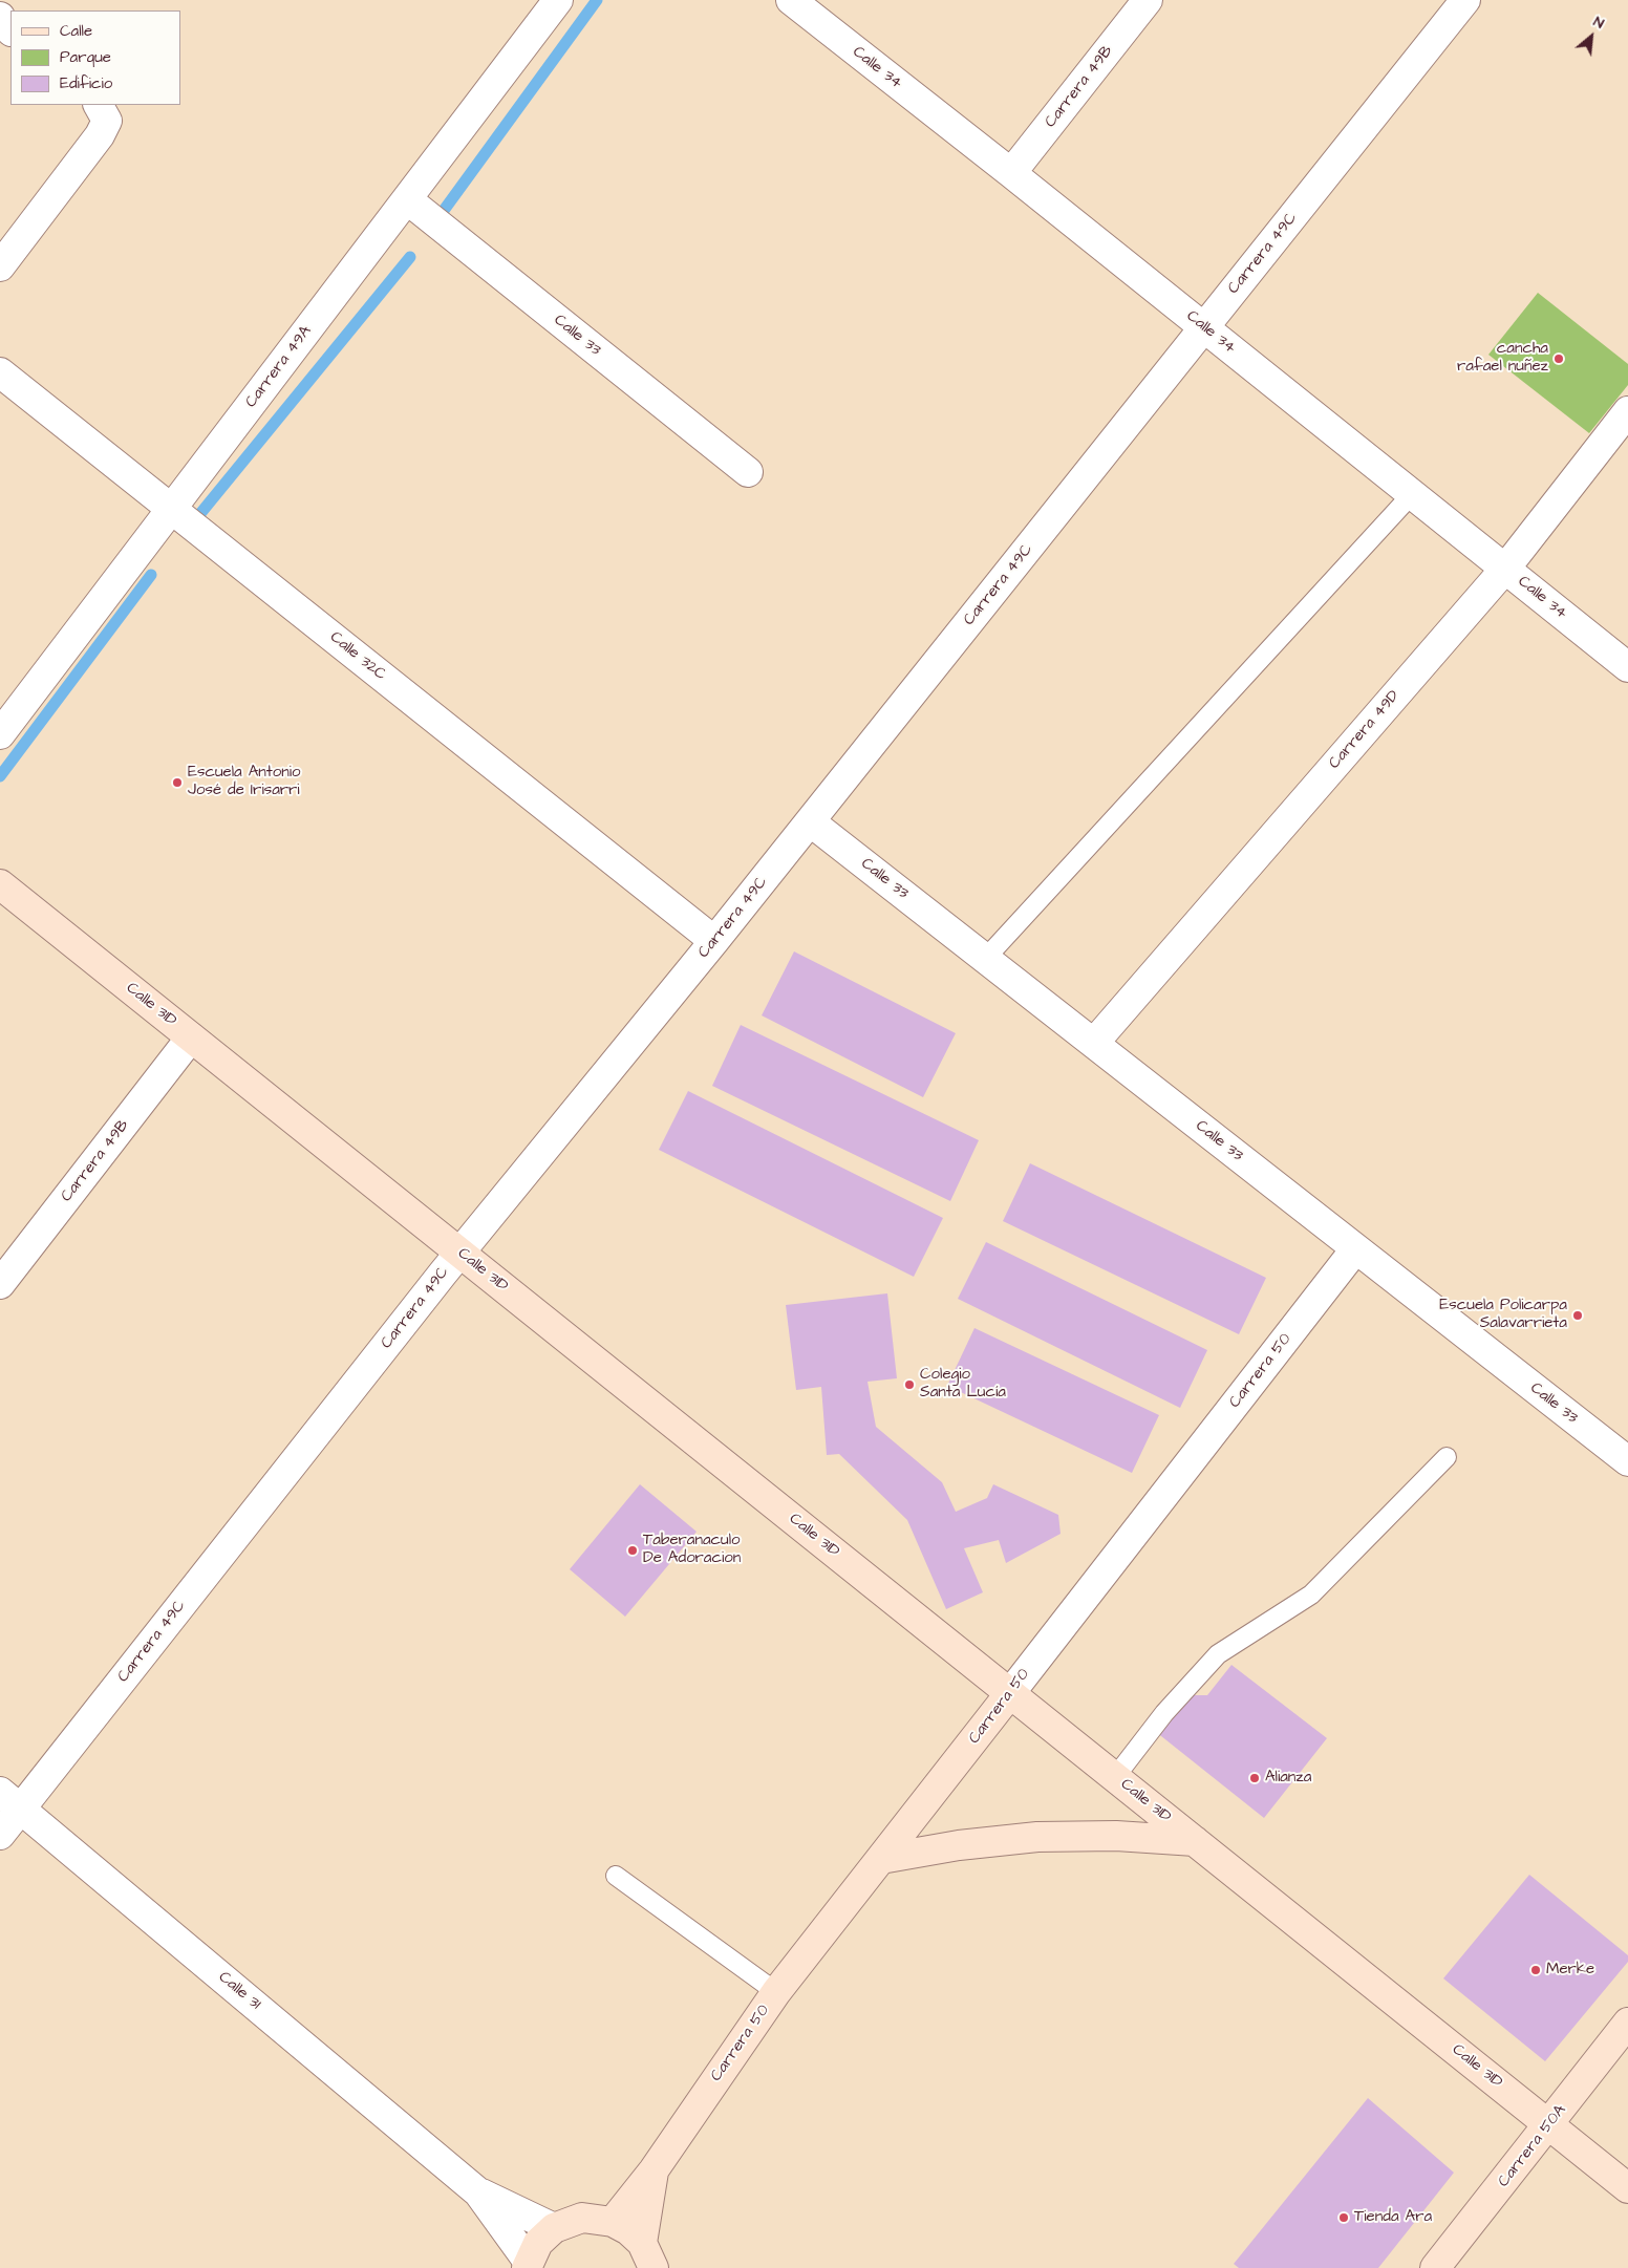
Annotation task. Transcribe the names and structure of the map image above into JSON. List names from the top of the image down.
{
  "streets": {
    "street": [
      "Calle 34",
      "Carrera 49B",
      "Carrera 49C",
      "Calle 33",
      "Carrera 49A",
      "Calle 32C",
      "Carrera 49D",
      "Calle 31D",
      "Carrera 50",
      "Calle 31",
      "Carrera 50A"
    ]
  },
  "crossings": [
    ["Calle 34", "Carrera 49B"],
    ["Calle 34", "Carrera 49C"],
    ["Calle 34", "Carrera 49D"],
    ["Carrera 49B", "Calle 31D"],
    ["Carrera 49C", "Calle 33"],
    ["Carrera 49C", "Calle 32C"],
    ["Carrera 49C", "Calle 31D"],
    ["Carrera 49C", "Calle 31"],
    ["Calle 33", "Carrera 49A"],
    ["Calle 33", "Carrera 49D"],
    ["Calle 33", "Carrera 50"],
    ["Carrera 49A", "Calle 32C"],
    ["Calle 31D", "Carrera 50"],
    ["Calle 31D", "Carrera 50A"]
  ],
  "places": [
    "cancha rafael nuñez",
    "Escuela Antonio José de Irisarri",
    "Escuela Policarpa Salavarrieta",
    "Colegio Santa Lucía",
    "Taberanaculo De Adoracion",
    "Alianza",
    "Merke",
    "Tienda Ara"
  ],
  "legend": ["Calle", "Parque", "Edificio"],
  "north": "top right"
}
